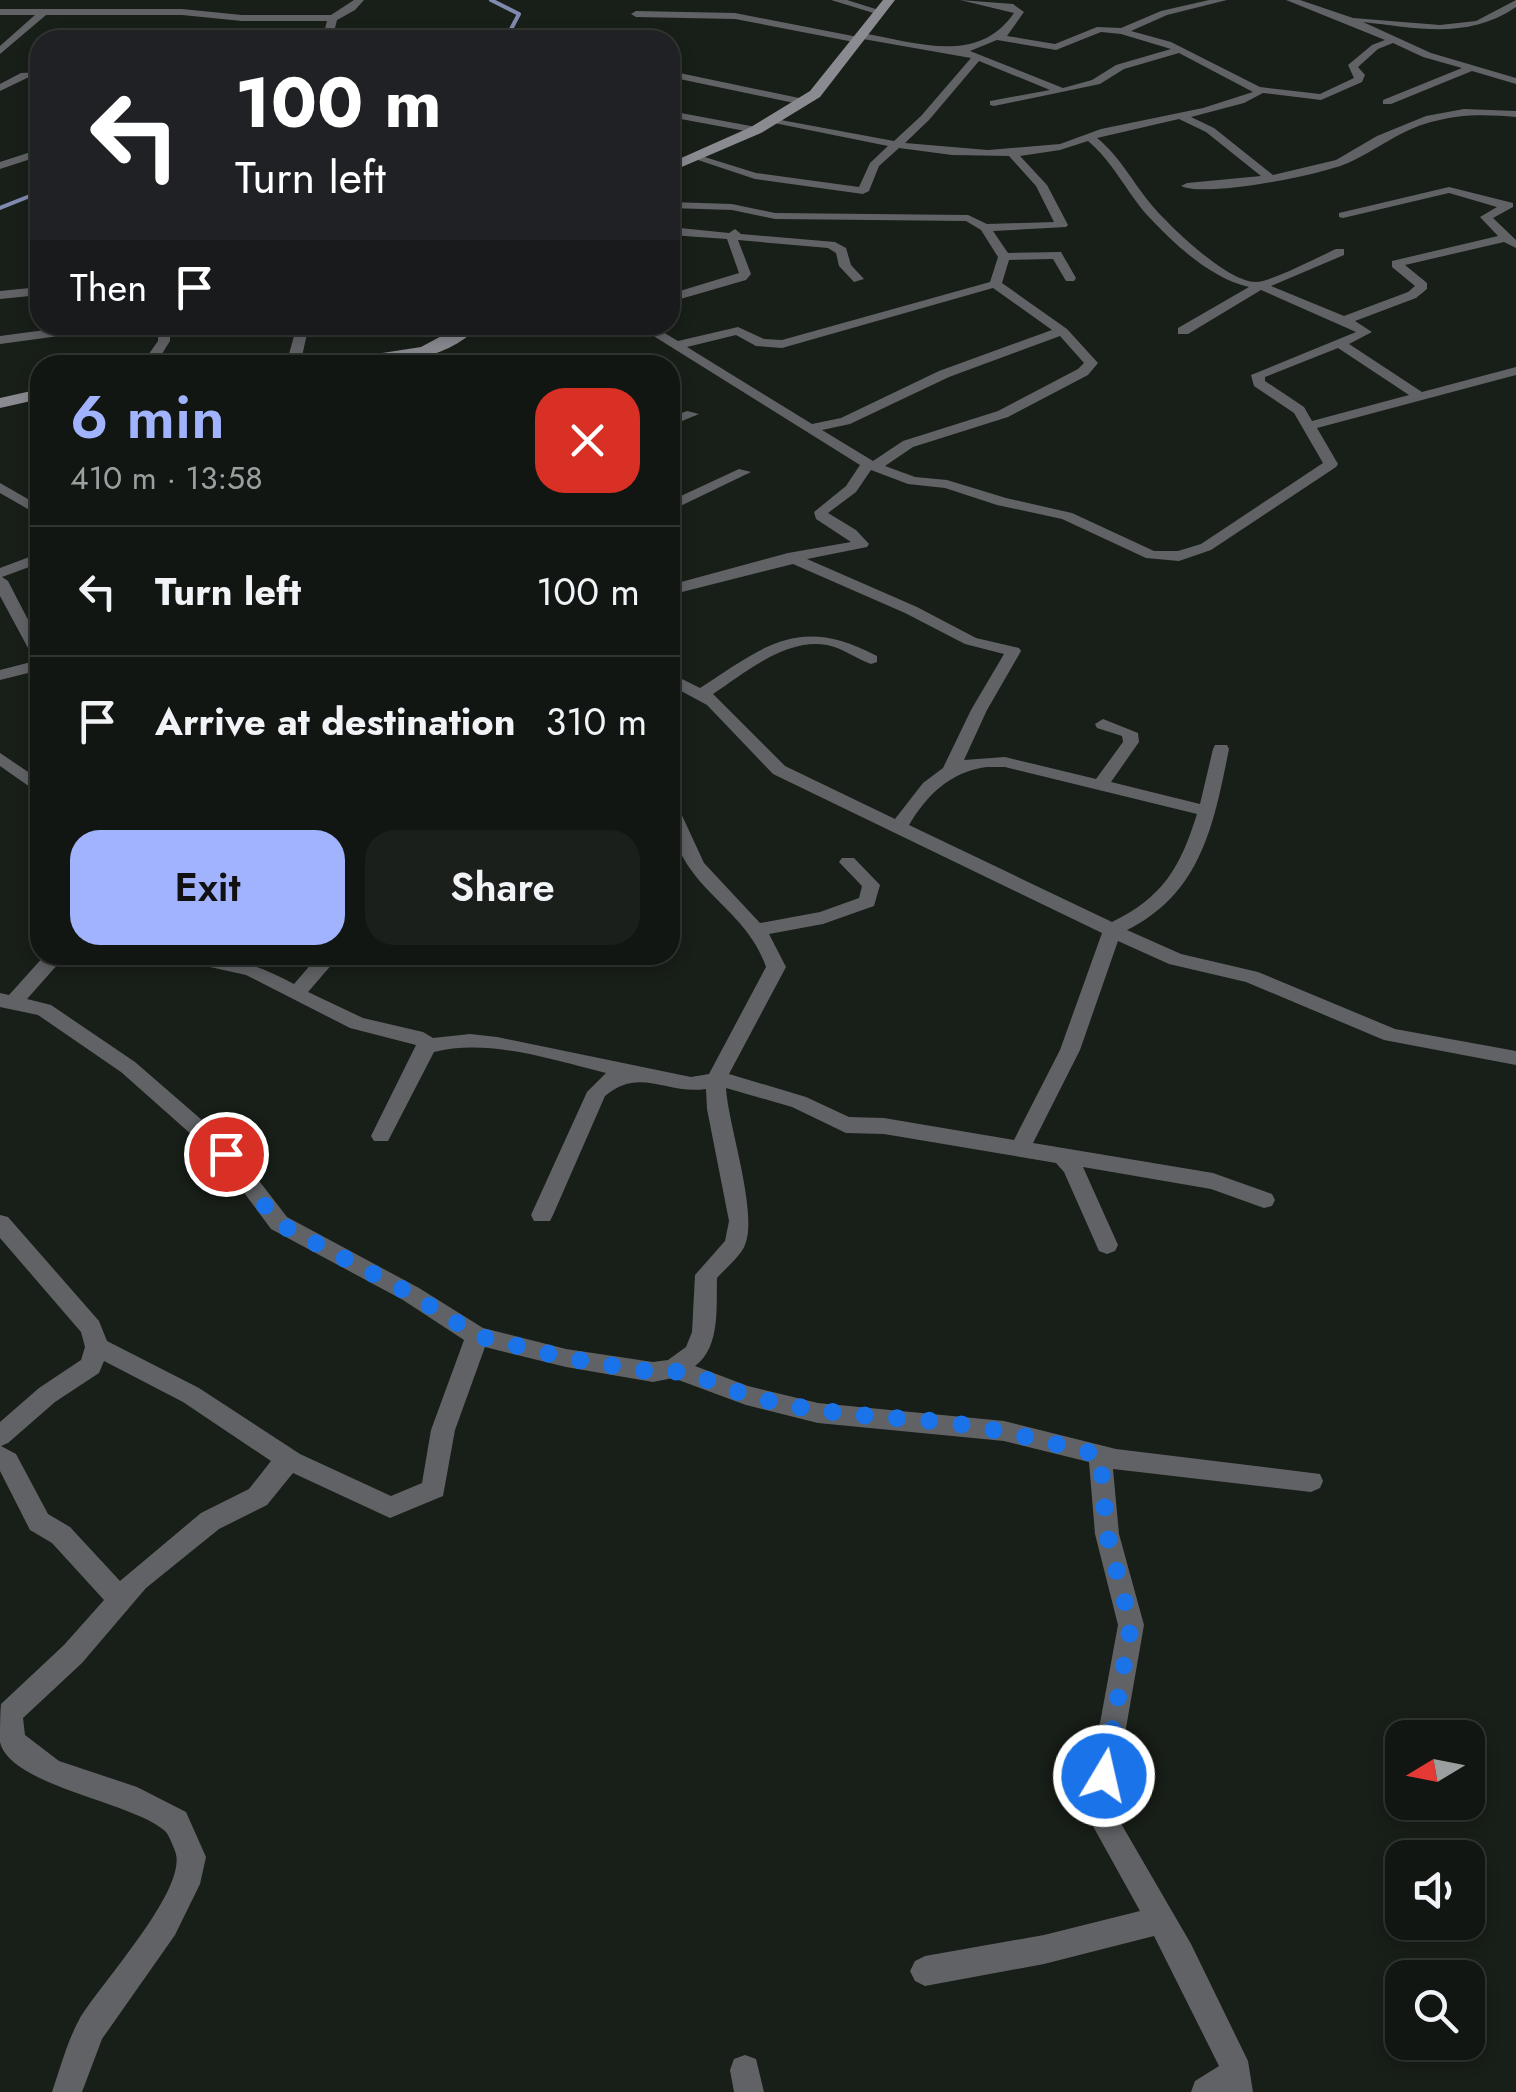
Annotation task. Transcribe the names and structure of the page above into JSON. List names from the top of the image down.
{
  "north": "left",
  "page": {
    "turn": ["100 m", "Turn left"],
    "then": "Then",
    "heading": ["6 min", "410 m · 13:58"],
    "list": [
      {
        "name": "Turn left",
        "value": "100 m"
      },
      {
        "name": "Arrive at destination",
        "value": "310 m"
      }
    ],
    "buttons": ["Exit", "Share"]
  }
}
